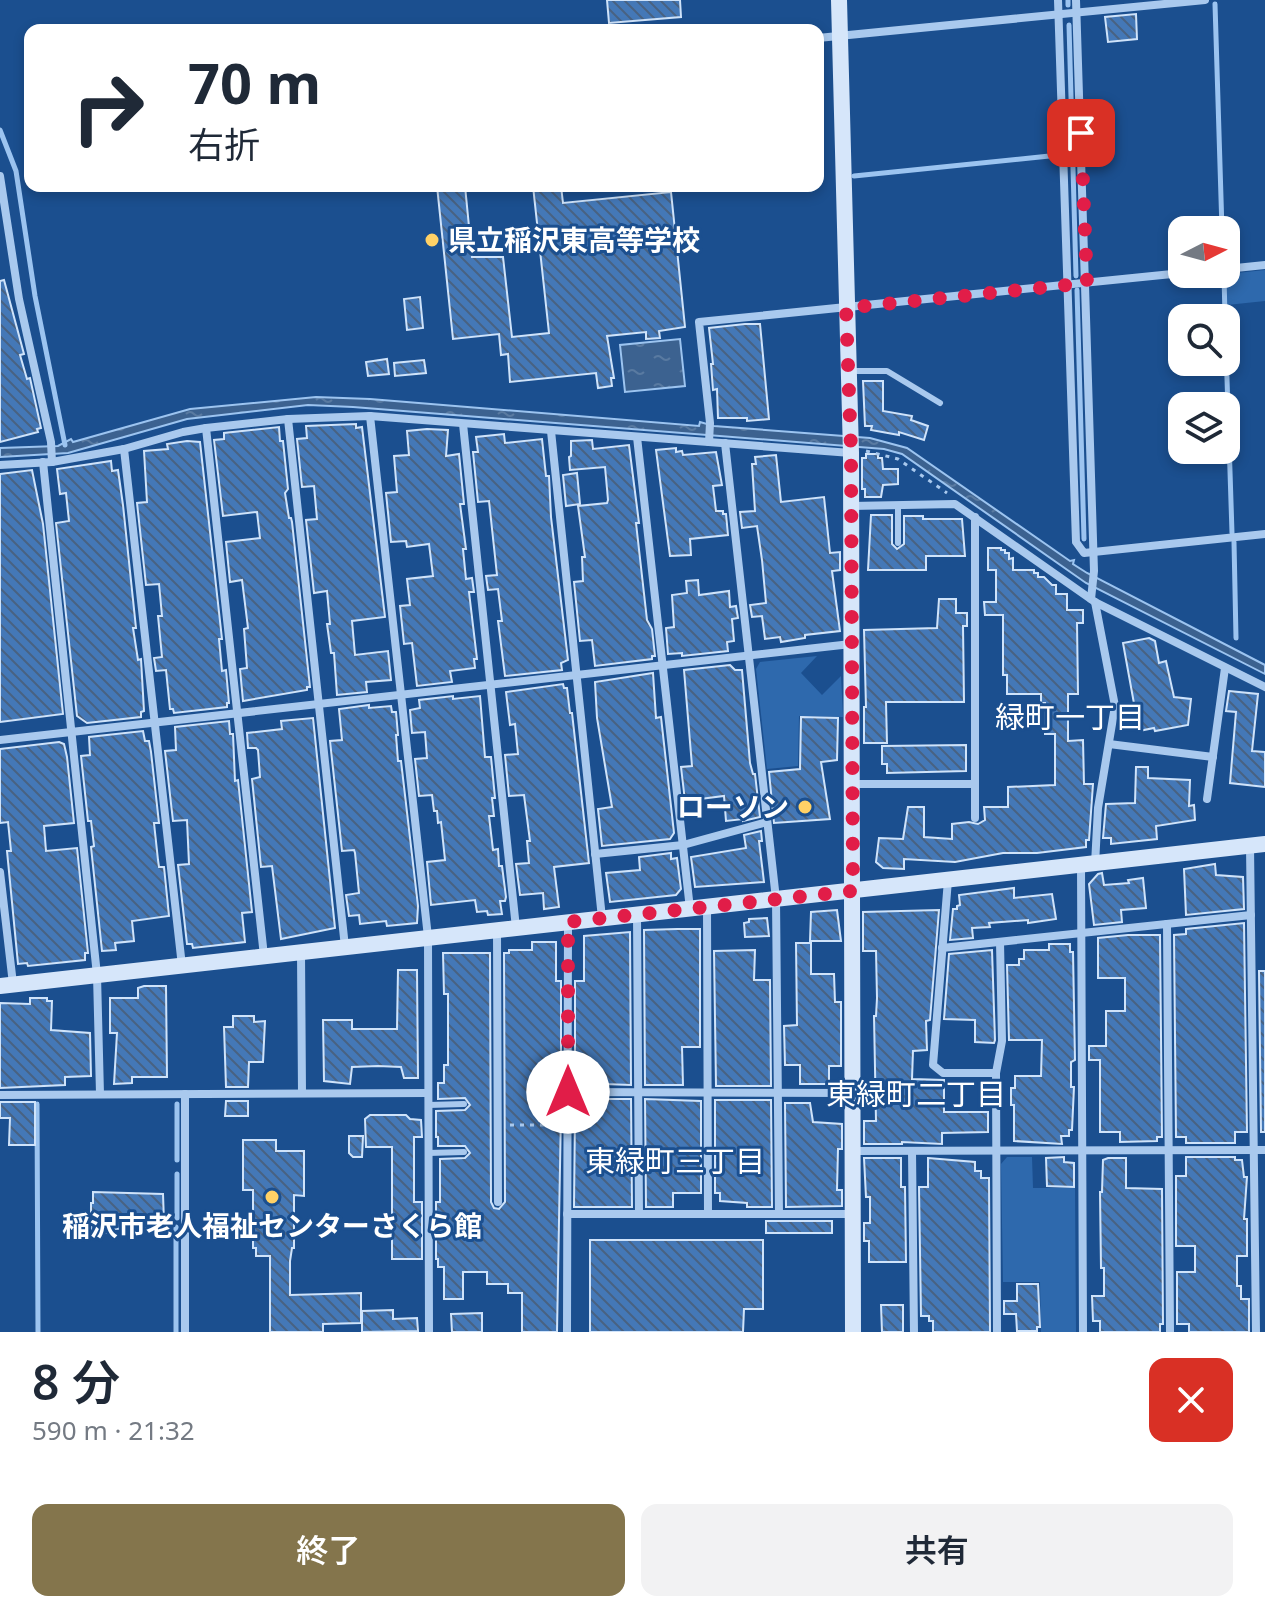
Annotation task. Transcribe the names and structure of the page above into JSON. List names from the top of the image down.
{
  "districts": ["緑町一丁目", "東緑町二丁目", "東緑町三丁目"],
  "places": ["県立稲沢東高等学校", "ローソン", "稲沢市老人福祉センターさくら館"],
  "north": "right",
  "page": {
    "turn": ["70 m", "右折"],
    "heading": ["8 分", "590 m · 21:32"],
    "buttons": ["終了", "共有"]
  }
}
